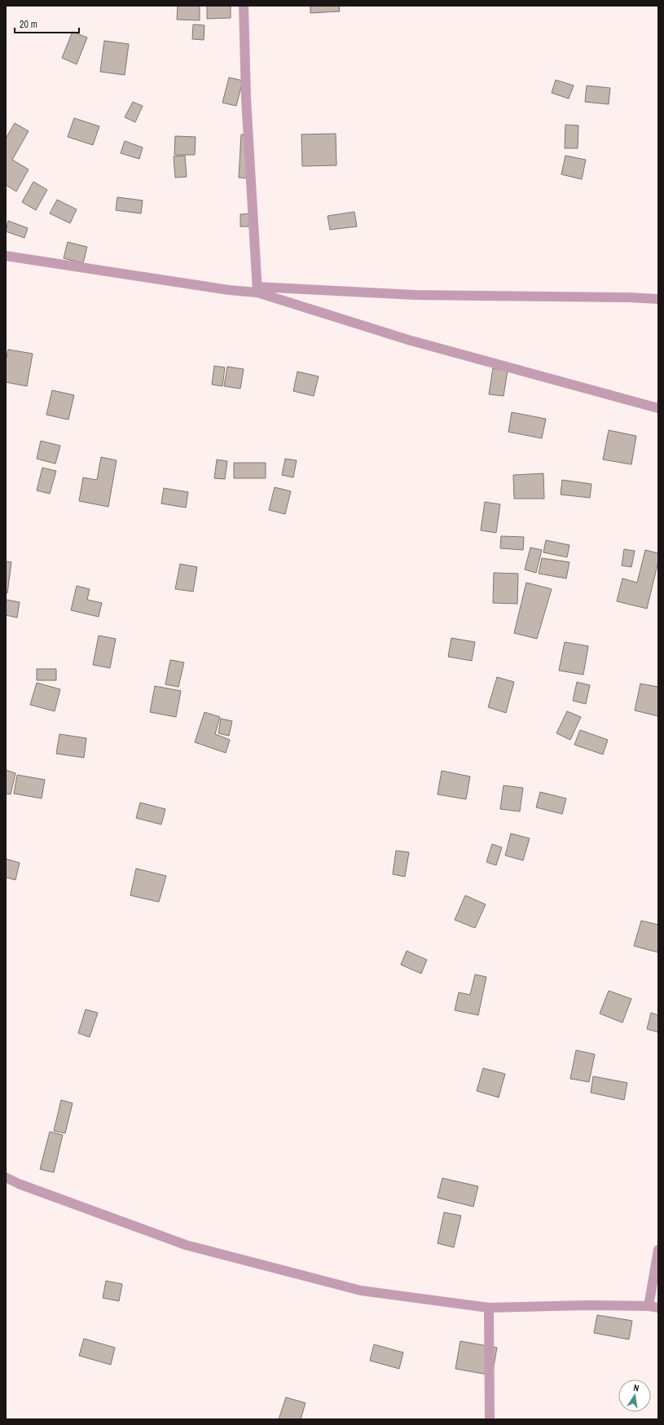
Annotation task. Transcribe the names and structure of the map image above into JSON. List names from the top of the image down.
{
  "scale_bar": "20 m",
  "north": "top"
}
